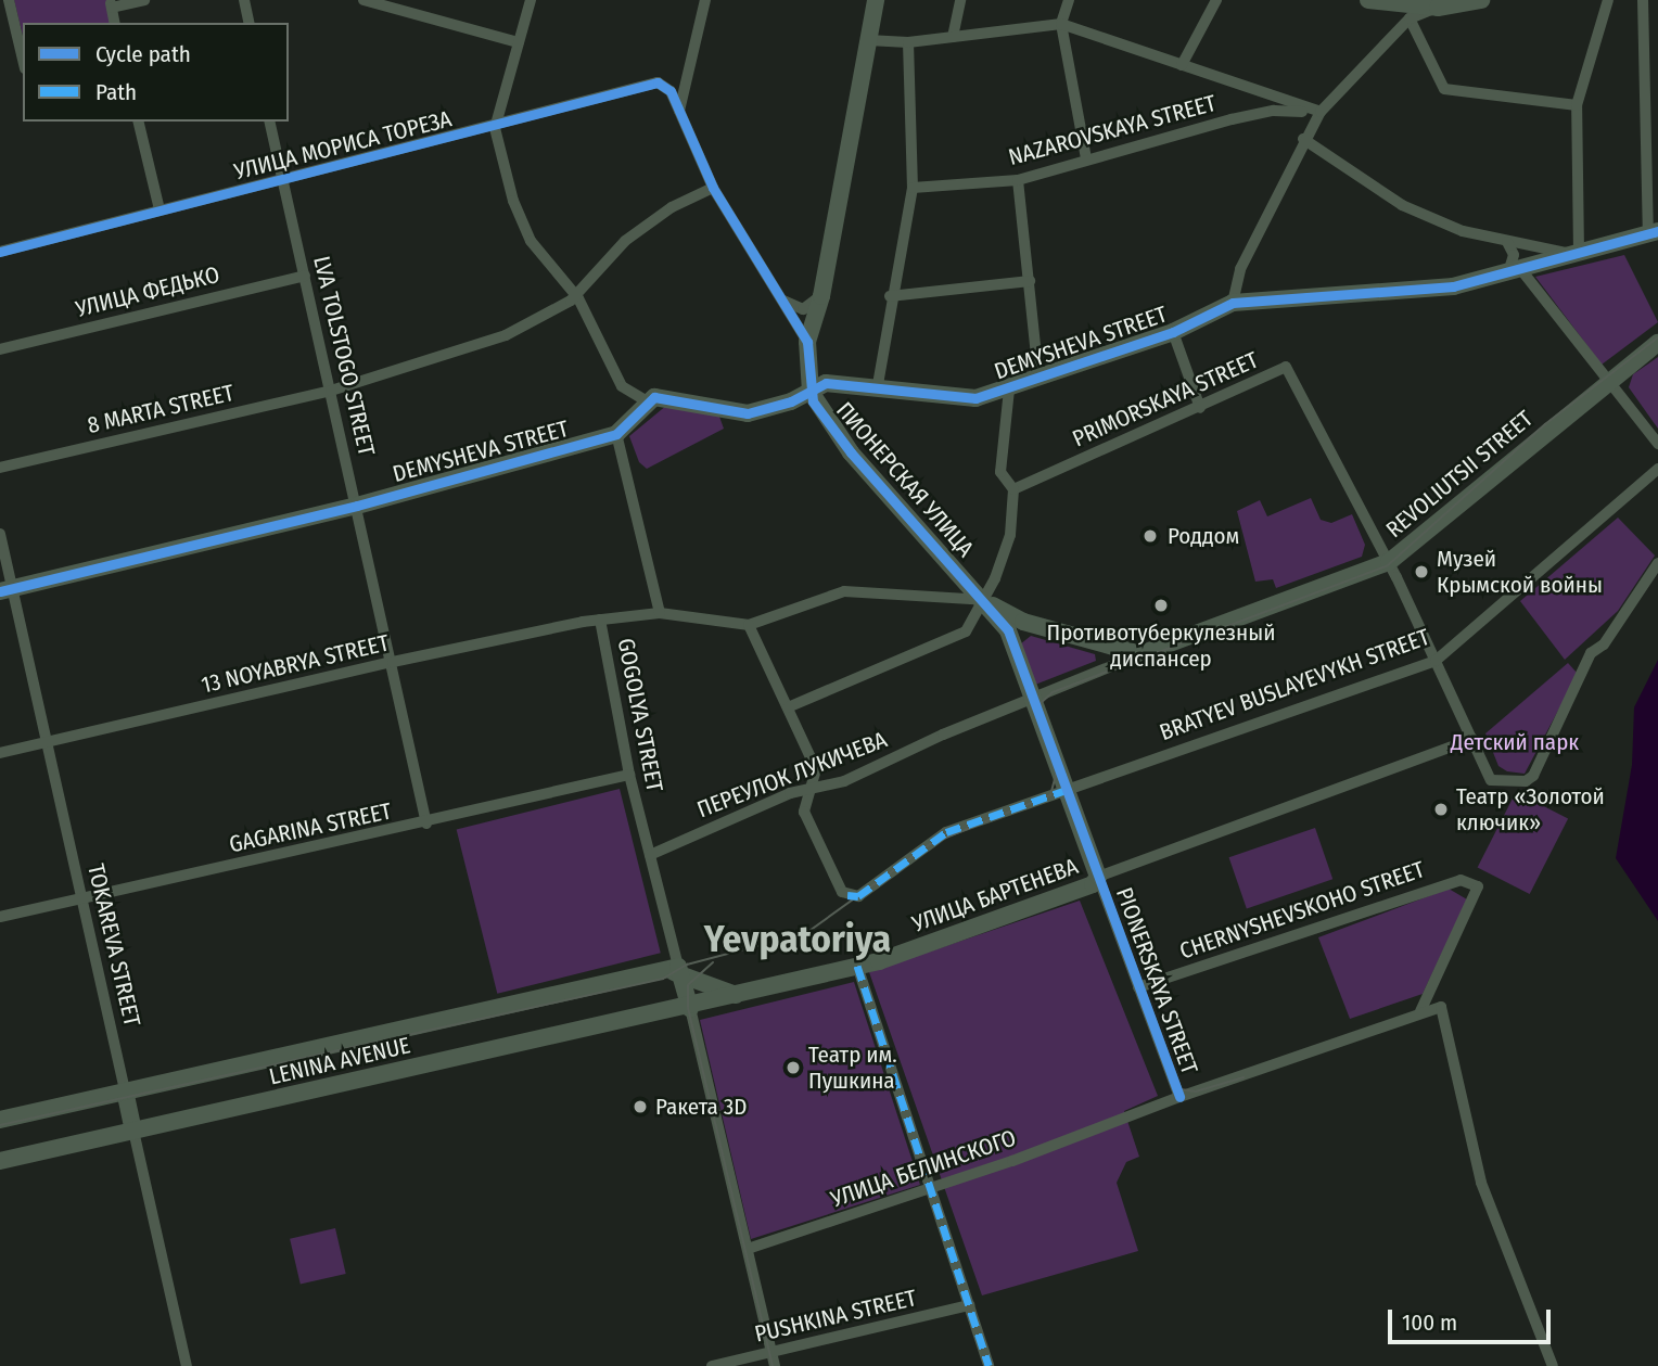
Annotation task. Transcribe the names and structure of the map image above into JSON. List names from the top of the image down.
{
  "streets": {
    "street": [
      "NAZAROVSKAYA STREET",
      "УЛИЦА МОРИСА ТОРЕЗА",
      "УЛИЦА ФЕДЬКО",
      "DEMYSHEVA STREET",
      "LVA TOLSTOGO STREET",
      "PRIMORSKAYA STREET",
      "8 MARTA STREET",
      "REVOLIUTSII STREET",
      "ПИОНЕРСКАЯ УЛИЦА",
      "13 NOYABRYA STREET",
      "BRATYEV BUSLAYEVYKH STREET",
      "GOGOLYA STREET",
      "ПЕРЕУЛОК ЛУКИЧЕВА",
      "GAGARINA STREET",
      "УЛИЦА БАРТЕНЕВА",
      "CHERNYSHEVSKOHO STREET",
      "TOKAREVA STREET",
      "PIONERSKAYA STREET",
      "LENINA AVENUE",
      "УЛИЦА БЕЛИНСКОГО",
      "PUSHKINA STREET"
    ]
  },
  "crossings": [
    ["УЛИЦА МОРИСА ТОРЕЗА", "LVA TOLSTOGO STREET"],
    ["УЛИЦА МОРИСА ТОРЕЗА", "ПИОНЕРСКАЯ УЛИЦА"],
    ["УЛИЦА ФЕДЬКО", "LVA TOLSTOGO STREET"],
    ["DEMYSHEVA STREET", "LVA TOLSTOGO STREET"],
    ["DEMYSHEVA STREET", "ПИОНЕРСКАЯ УЛИЦА"],
    ["DEMYSHEVA STREET", "GOGOLYA STREET"],
    ["DEMYSHEVA STREET", "TOKAREVA STREET"],
    ["LVA TOLSTOGO STREET", "8 MARTA STREET"],
    ["LVA TOLSTOGO STREET", "13 NOYABRYA STREET"],
    ["LVA TOLSTOGO STREET", "GAGARINA STREET"],
    ["PRIMORSKAYA STREET", "REVOLIUTSII STREET"],
    ["PRIMORSKAYA STREET", "BRATYEV BUSLAYEVYKH STREET"],
    ["PRIMORSKAYA STREET", "УЛИЦА БАРТЕНЕВА"],
    ["8 MARTA STREET", "ПИОНЕРСКАЯ УЛИЦА"],
    ["REVOLIUTSII STREET", "ПИОНЕРСКАЯ УЛИЦА"],
    ["REVOLIUTSII STREET", "ПЕРЕУЛОК ЛУКИЧЕВА"],
    ["ПИОНЕРСКАЯ УЛИЦА", "ПЕРЕУЛОК ЛУКИЧЕВА"],
    ["13 NOYABRYA STREET", "GOGOLYA STREET"],
    ["13 NOYABRYA STREET", "TOKAREVA STREET"],
    ["BRATYEV BUSLAYEVYKH STREET", "ПЕРЕУЛОК ЛУКИЧЕВА"],
    ["GOGOLYA STREET", "ПЕРЕУЛОК ЛУКИЧЕВА"],
    ["GOGOLYA STREET", "GAGARINA STREET"],
    ["GOGOLYA STREET", "LENINA AVENUE"],
    ["GAGARINA STREET", "TOKAREVA STREET"],
    ["УЛИЦА БАРТЕНЕВА", "PIONERSKAYA STREET"],
    ["УЛИЦА БАРТЕНЕВА", "LENINA AVENUE"],
    ["CHERNYSHEVSKOHO STREET", "PIONERSKAYA STREET"],
    ["TOKAREVA STREET", "LENINA AVENUE"],
    ["PIONERSKAYA STREET", "УЛИЦА БЕЛИНСКОГО"]
  ],
  "districts": ["Yevpatoriya"],
  "parks": ["Детский парк"],
  "places": [
    "Роддом",
    "Музей Крымской войны",
    "Противотуберкулезный диспансер",
    "Театр «Золотой ключик»",
    "Театр им. Пушкина",
    "Ракета 3D"
  ],
  "legend": ["Cycle path", "Path"],
  "scale_bar": "100 m"
}
